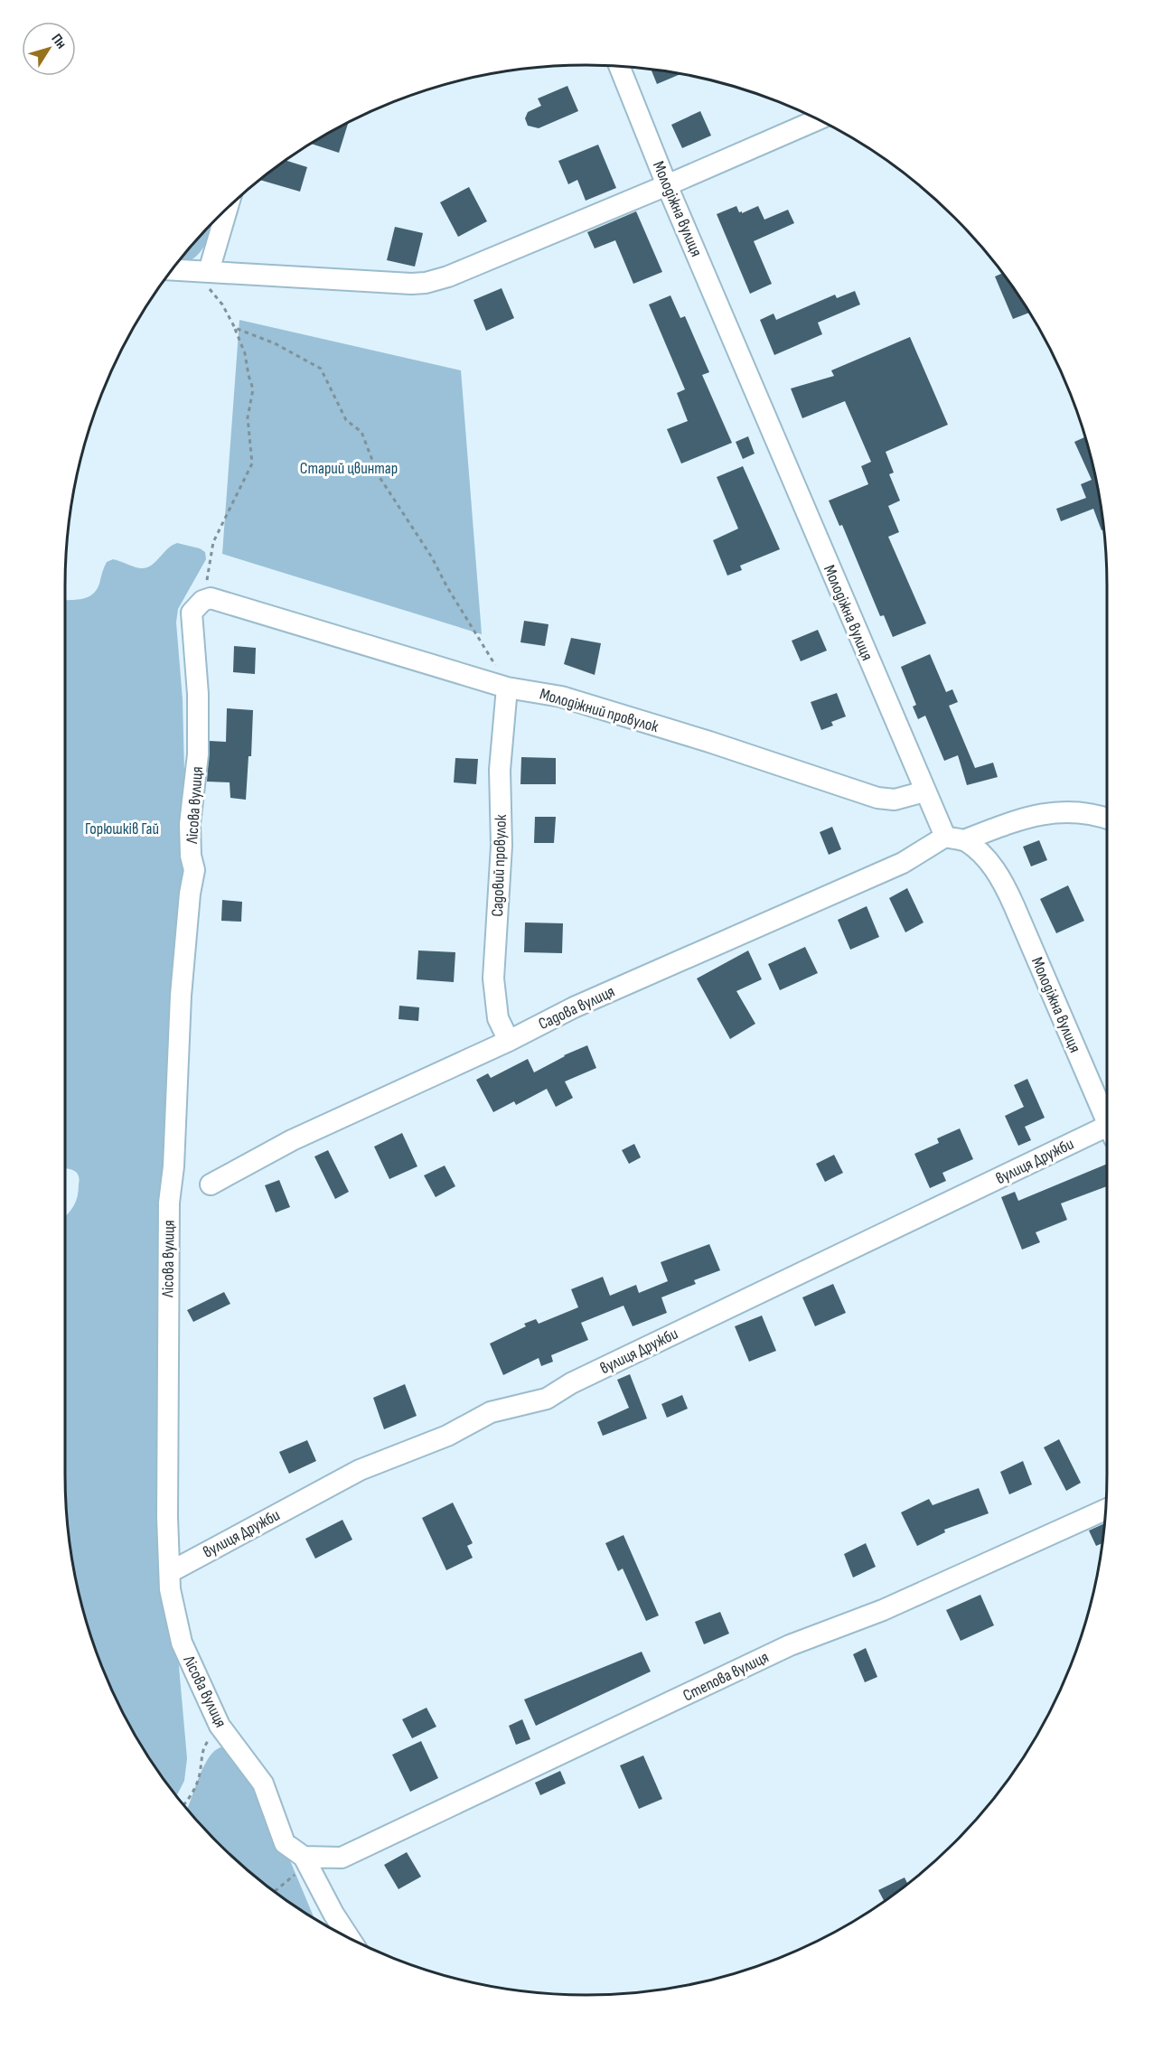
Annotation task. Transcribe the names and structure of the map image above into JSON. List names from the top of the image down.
{
  "streets": {
    "street": [
      "Молодіжна вулиця",
      "Молодіжний провулок",
      "Лісова вулиця",
      "Садовий провулок",
      "Садова вулиця",
      "вулиця Дружби",
      "Степова вулиця"
    ]
  },
  "crossings": [
    ["Молодіжна вулиця", "Молодіжний провулок"],
    ["Молодіжна вулиця", "Садова вулиця"],
    ["Молодіжний провулок", "Лісова вулиця"],
    ["Молодіжний провулок", "Садовий провулок"],
    ["Лісова вулиця", "вулиця Дружби"],
    ["Лісова вулиця", "Степова вулиця"],
    ["Садовий провулок", "Садова вулиця"]
  ],
  "parks": ["Старий цвинтар", "Горюшків Гай"],
  "north": "top right"
}
